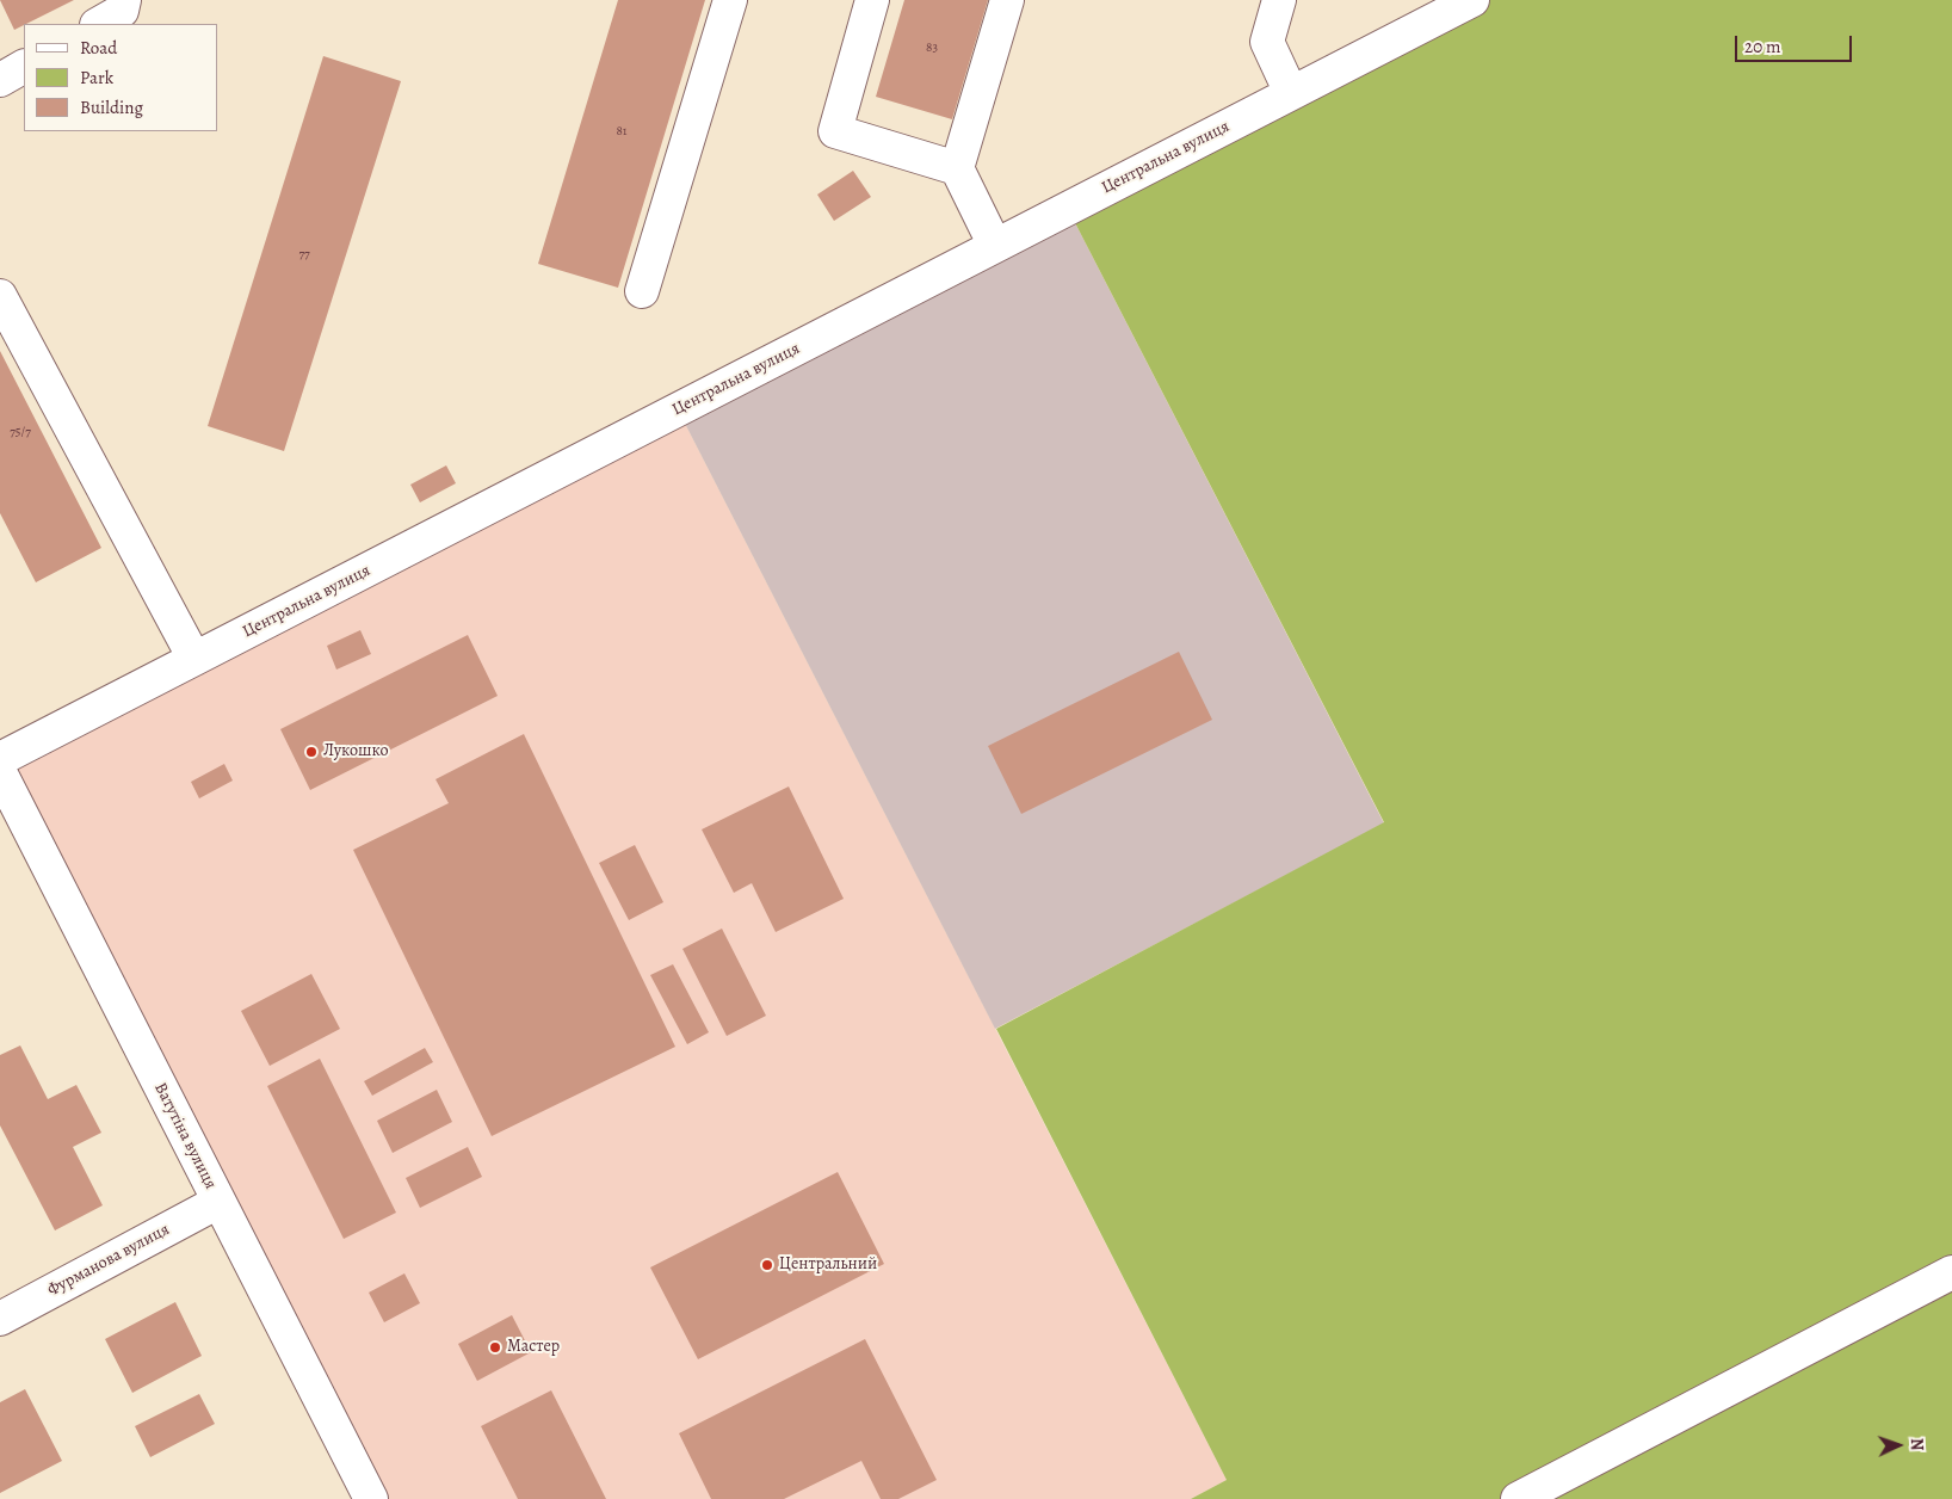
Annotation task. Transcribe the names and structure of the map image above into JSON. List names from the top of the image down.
{
  "streets": {
    "street": ["Центральна вулиця", "Ватутіна вулиця", "Фурманова вулиця"]
  },
  "crossings": [
    ["Ватутіна вулиця", "Фурманова вулиця"]
  ],
  "places": ["Лукошко", "Центральний", "Мастер"],
  "house_numbers": [
    "83",
    "81",
    "77",
    "75/7"
  ],
  "legend": ["Road", "Park", "Building"],
  "scale_bar": "20 m",
  "north": "right"
}
